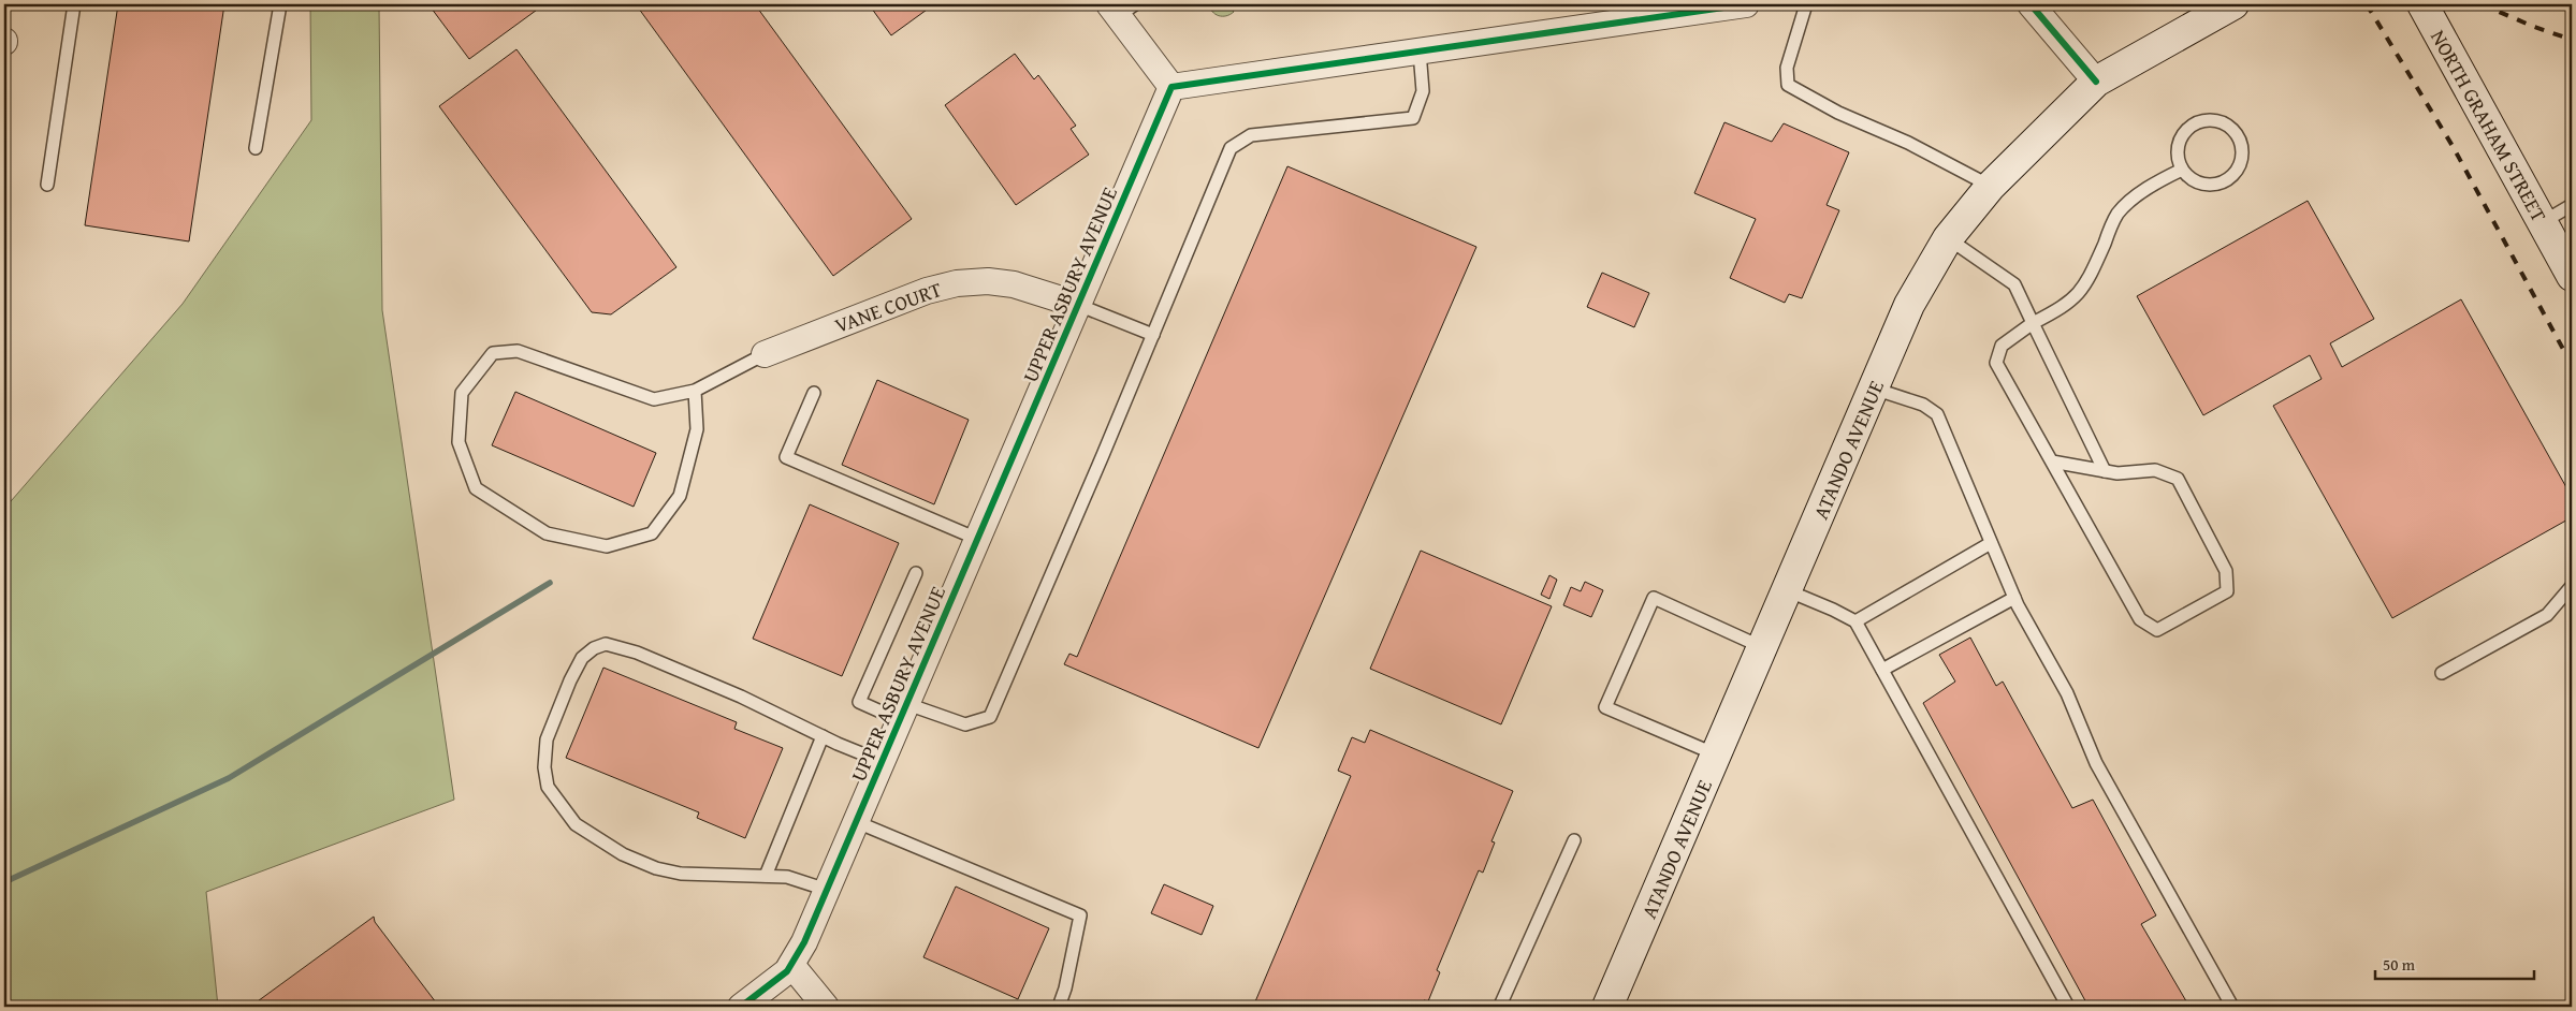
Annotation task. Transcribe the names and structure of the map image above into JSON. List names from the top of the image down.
{
  "streets": {
    "main road": ["NORTH GRAHAM STREET", "ATANDO AVENUE"],
    "street": ["UPPER ASBURY AVENUE", "VANE COURT"]
  },
  "crossings": [
    ["UPPER ASBURY AVENUE", "VANE COURT"]
  ],
  "scale_bar": "50 m"
}
